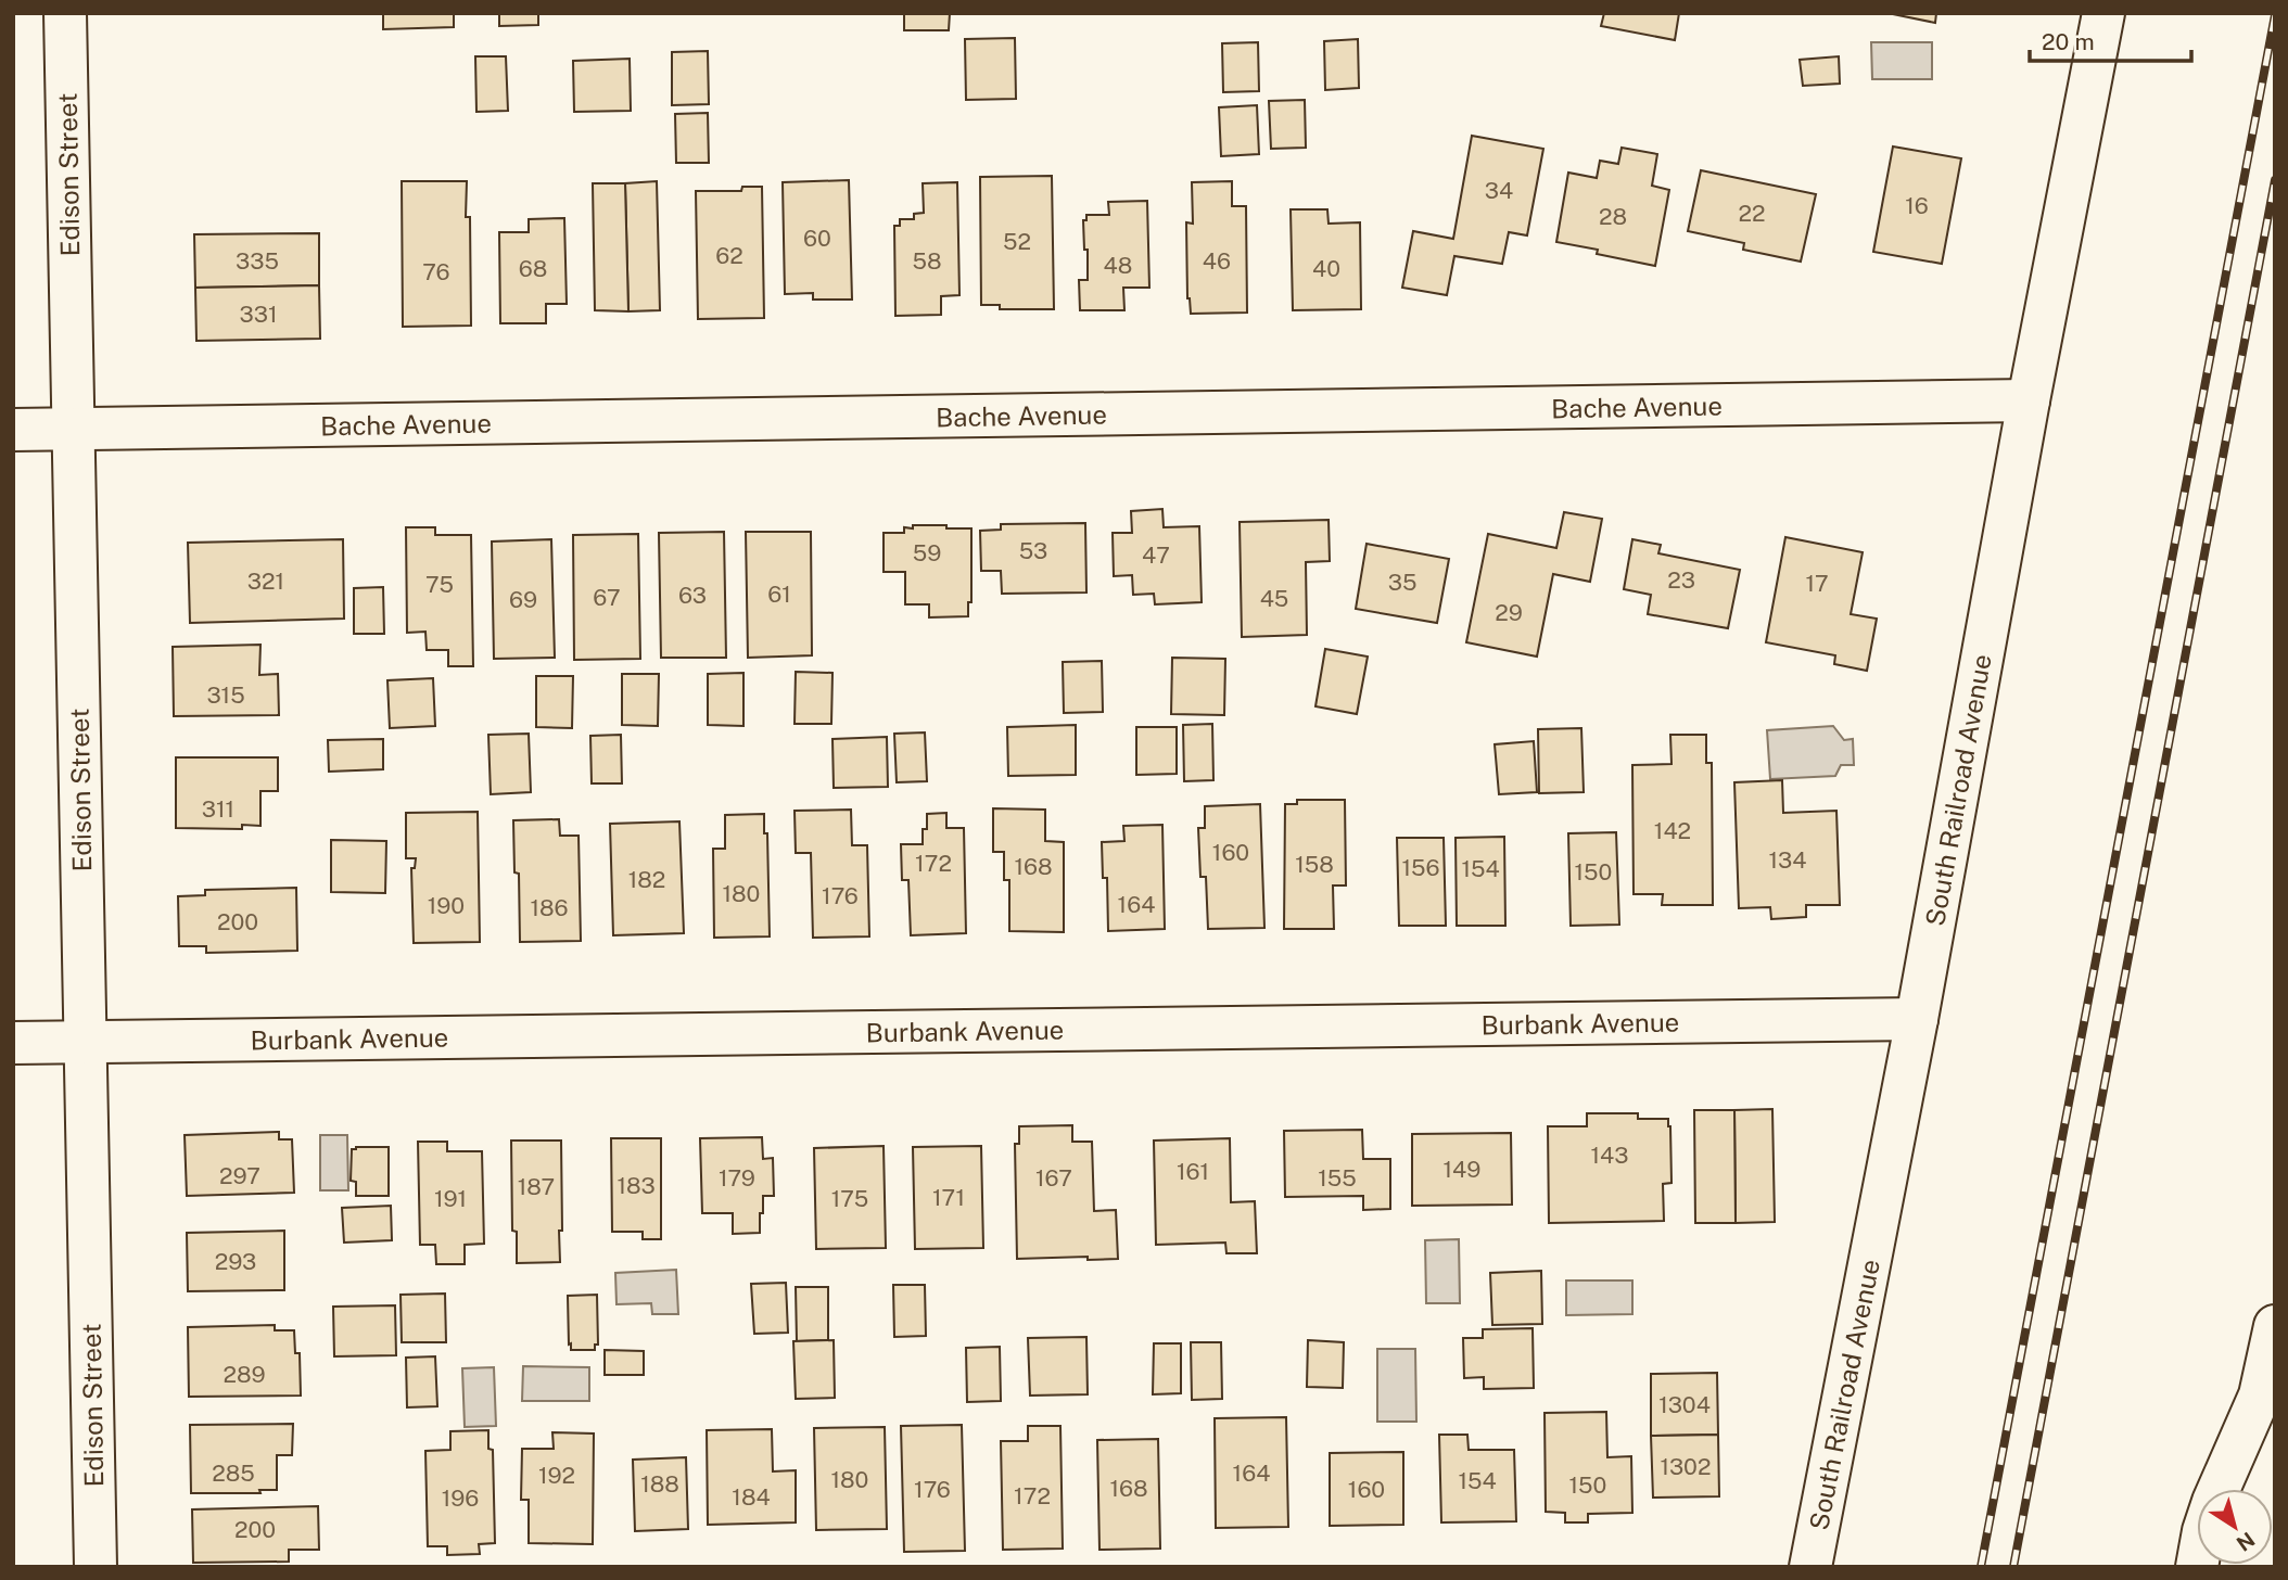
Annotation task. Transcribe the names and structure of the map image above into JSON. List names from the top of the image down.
{
  "streets": {
    "street": [
      "Edison Street",
      "Bache Avenue",
      "South Railroad Avenue",
      "Burbank Avenue"
    ]
  },
  "crossings": [
    ["Edison Street", "Bache Avenue"],
    ["Edison Street", "Burbank Avenue"],
    ["Bache Avenue", "South Railroad Avenue"],
    ["South Railroad Avenue", "Burbank Avenue"]
  ],
  "house_numbers": [
    "34",
    "16",
    "22",
    "28",
    "60",
    "52",
    "62",
    "335",
    "58",
    "46",
    "48",
    "68",
    "40",
    "76",
    "331",
    "53",
    "59",
    "47",
    "23",
    "321",
    "35",
    "17",
    "75",
    "61",
    "63",
    "67",
    "45",
    "69",
    "29",
    "315",
    "311",
    "142",
    "160",
    "134",
    "172",
    "158",
    "168",
    "156",
    "154",
    "150",
    "182",
    "180",
    "176",
    "164",
    "190",
    "186",
    "200",
    "143",
    "149",
    "161",
    "297",
    "179",
    "167",
    "155",
    "183",
    "187",
    "171",
    "191",
    "175",
    "293",
    "289",
    "1304",
    "1302",
    "285",
    "164",
    "192",
    "180",
    "154",
    "188",
    "150",
    "168",
    "176",
    "160",
    "172",
    "184",
    "196",
    "200"
  ],
  "scale_bar": "20 m",
  "north": "bottom right"
}
